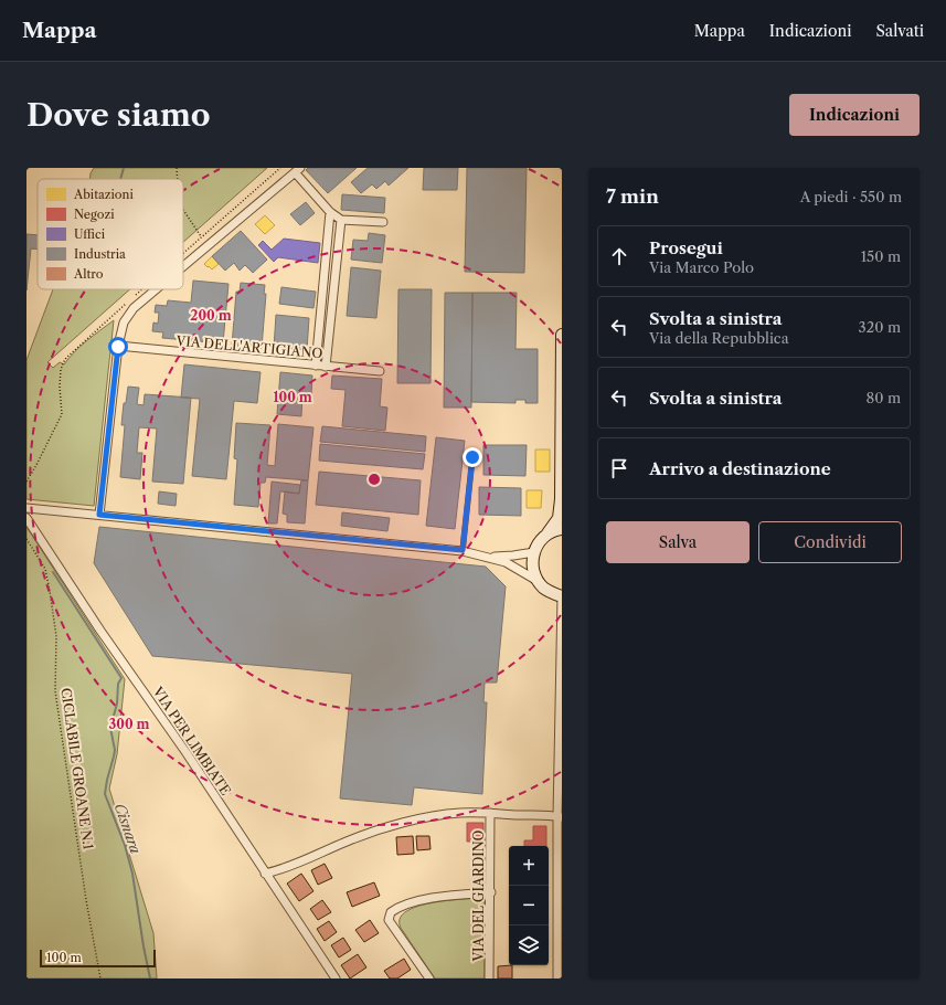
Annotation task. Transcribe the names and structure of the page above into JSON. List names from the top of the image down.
{
  "streets": {
    "street": ["VIA DELL'ARTIGIANO", "VIA PER LIMBIATE", "VIA DEL GIARDINO"],
    "path": ["CICLABILE GROANE N.1"]
  },
  "water": ["Cisnara"],
  "legend": [
    "Abitazioni",
    "Negozi",
    "Uffici",
    "Industria",
    "Altro"
  ],
  "scale_bar": "100 m",
  "page": {
    "header": "Mappa",
    "nav": ["Mappa", "Indicazioni", "Salvati"],
    "buttons": [
      "Indicazioni",
      ["Salva", "Condividi"]
    ],
    "title": "Dove siamo",
    "heading": ["7 min", "A piedi · 550 m"],
    "list": [
      ["Prosegui", "Via Marco Polo", "150 m"],
      ["Svolta a sinistra", "Via della Repubblica", "320 m"],
      ["Svolta a sinistra", "80 m"],
      "Arrivo a destinazione"
    ],
    "map_buttons": ["+", "−"],
    "scale": "100 m"
  },
  "rings": ["200 m", "100 m", "300 m"]
}
